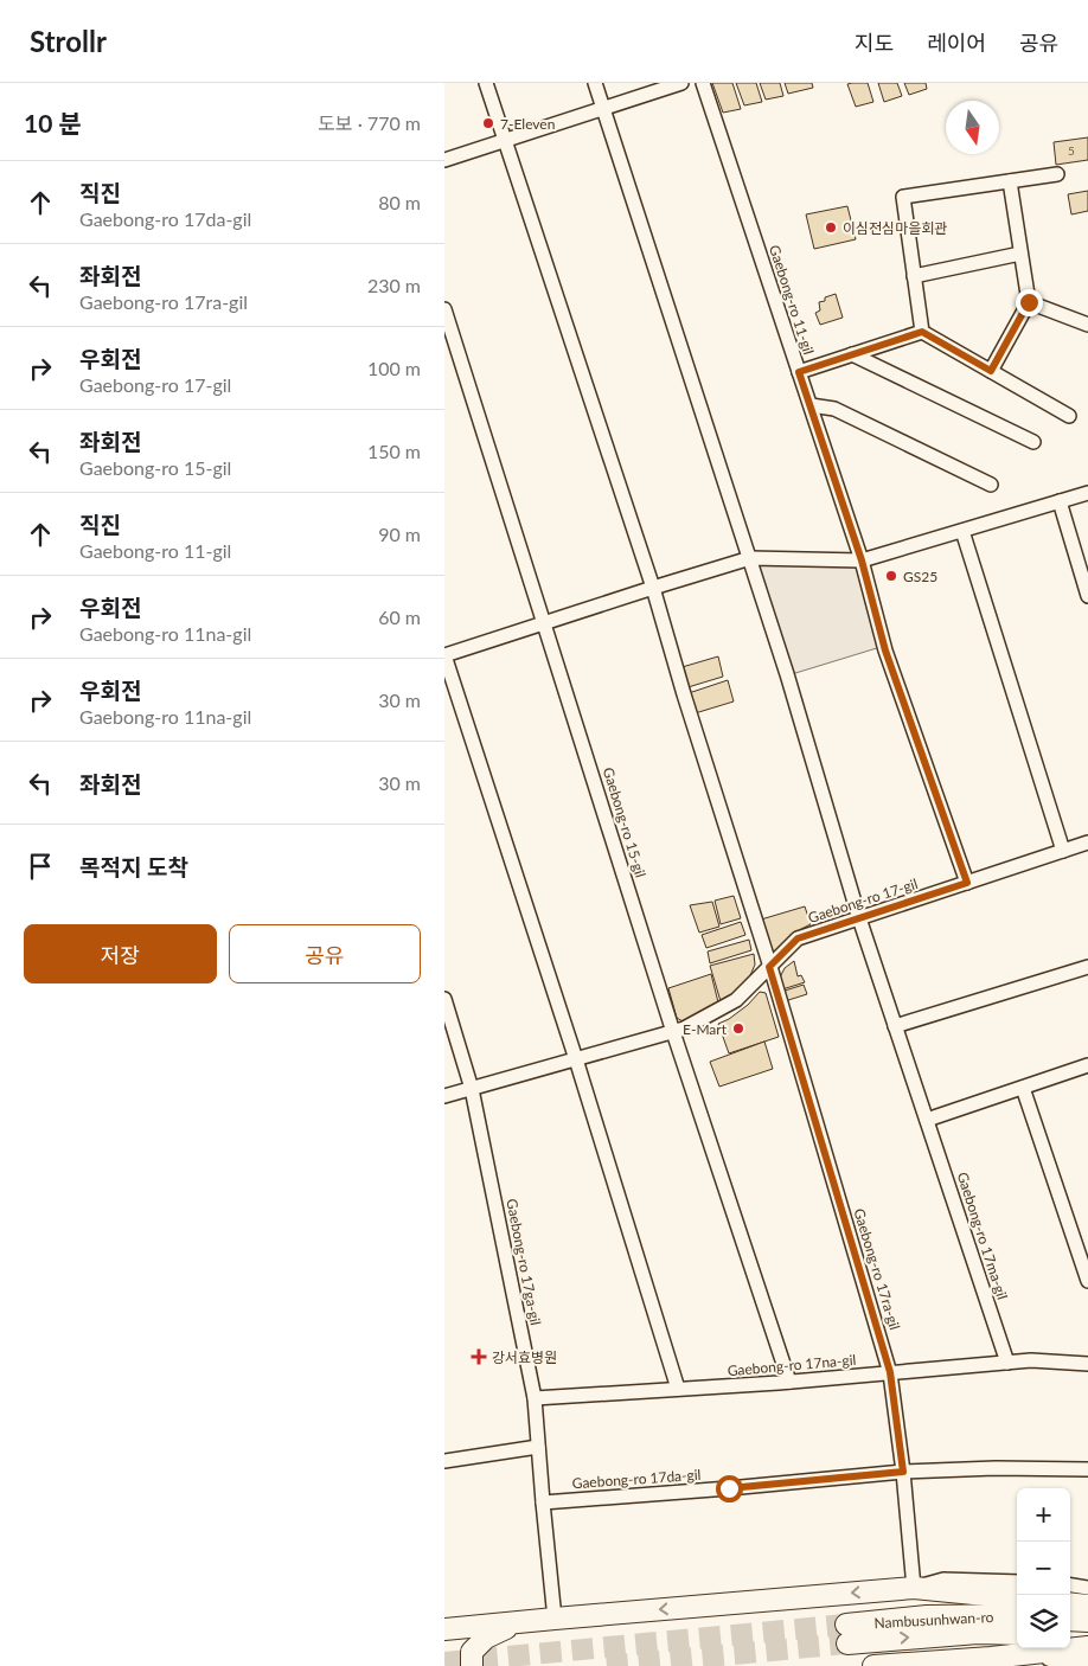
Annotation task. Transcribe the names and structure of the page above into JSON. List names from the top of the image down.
{
  "streets": {
    "main road": ["Nambusunhwan-ro"],
    "street": [
      "Gaebong-ro 11-gil",
      "Gaebong-ro 15-gil",
      "Gaebong-ro 17-gil",
      "Gaebong-ro 17ma-gil",
      "Gaebong-ro 17ga-gil",
      "Gaebong-ro 17ra-gil",
      "Gaebong-ro 17na-gil",
      "Gaebong-ro 17da-gil"
    ]
  },
  "crossings": [
    ["Gaebong-ro 15-gil", "Gaebong-ro 17-gil"],
    ["Gaebong-ro 17-gil", "Gaebong-ro 17ma-gil"],
    ["Gaebong-ro 17-gil", "Gaebong-ro 17ga-gil"],
    ["Gaebong-ro 17-gil", "Gaebong-ro 17ra-gil"],
    ["Gaebong-ro 17ma-gil", "Gaebong-ro 17na-gil"],
    ["Gaebong-ro 17ga-gil", "Gaebong-ro 17na-gil"],
    ["Gaebong-ro 17ga-gil", "Gaebong-ro 17da-gil"],
    ["Gaebong-ro 17ra-gil", "Gaebong-ro 17na-gil"],
    ["Gaebong-ro 17ra-gil", "Gaebong-ro 17da-gil"]
  ],
  "places": {
    "other": [
      "7-Eleven",
      "이심전심마을회관",
      "GS25",
      "E-Mart"
    ],
    "health": ["강서효병원"]
  },
  "house_numbers": ["5"],
  "north": "bottom",
  "page": {
    "header": "Strollr",
    "nav": ["지도", "레이어", "공유"],
    "heading": ["10 분", "도보 · 770 m"],
    "list": [
      ["직진", "Gaebong-ro 17da-gil", "80 m"],
      ["좌회전", "Gaebong-ro 17ra-gil", "230 m"],
      ["우회전", "Gaebong-ro 17-gil", "100 m"],
      ["좌회전", "Gaebong-ro 15-gil", "150 m"],
      ["직진", "Gaebong-ro 11-gil", "90 m"],
      ["우회전", "Gaebong-ro 11na-gil", "60 m"],
      ["우회전", "Gaebong-ro 11na-gil", "30 m"],
      ["좌회전", "30 m"],
      "목적지 도착"
    ],
    "buttons": ["저장", "공유"],
    "map_buttons": ["+", "−"]
  }
}
